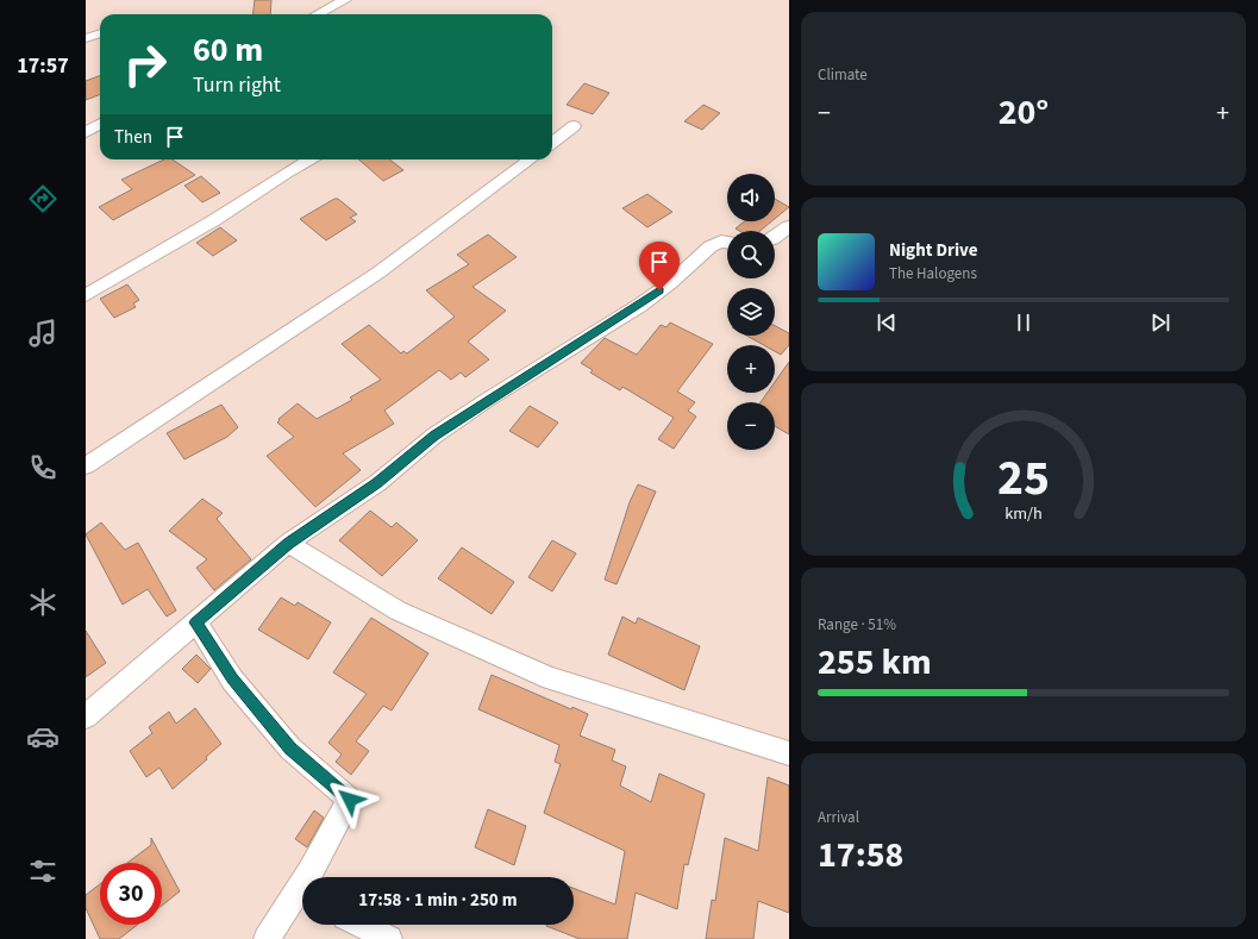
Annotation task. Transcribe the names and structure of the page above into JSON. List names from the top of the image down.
{
  "page": {
    "tabs": "17:57",
    "tile": [
      "Climate",
      ["Range · 51%", "255 km"],
      ["Arrival", "17:58"]
    ],
    "turn": ["60 m", "Turn right"],
    "heat": ["−", "20°", "+"],
    "then": "Then",
    "map_buttons": ["+", "−"],
    "song": ["Night Drive", "The Halogens"],
    "limit": "30",
    "trip": "17:58 · 1 min · 250 m",
    "gauge": ["25", "km/h"]
  }
}
